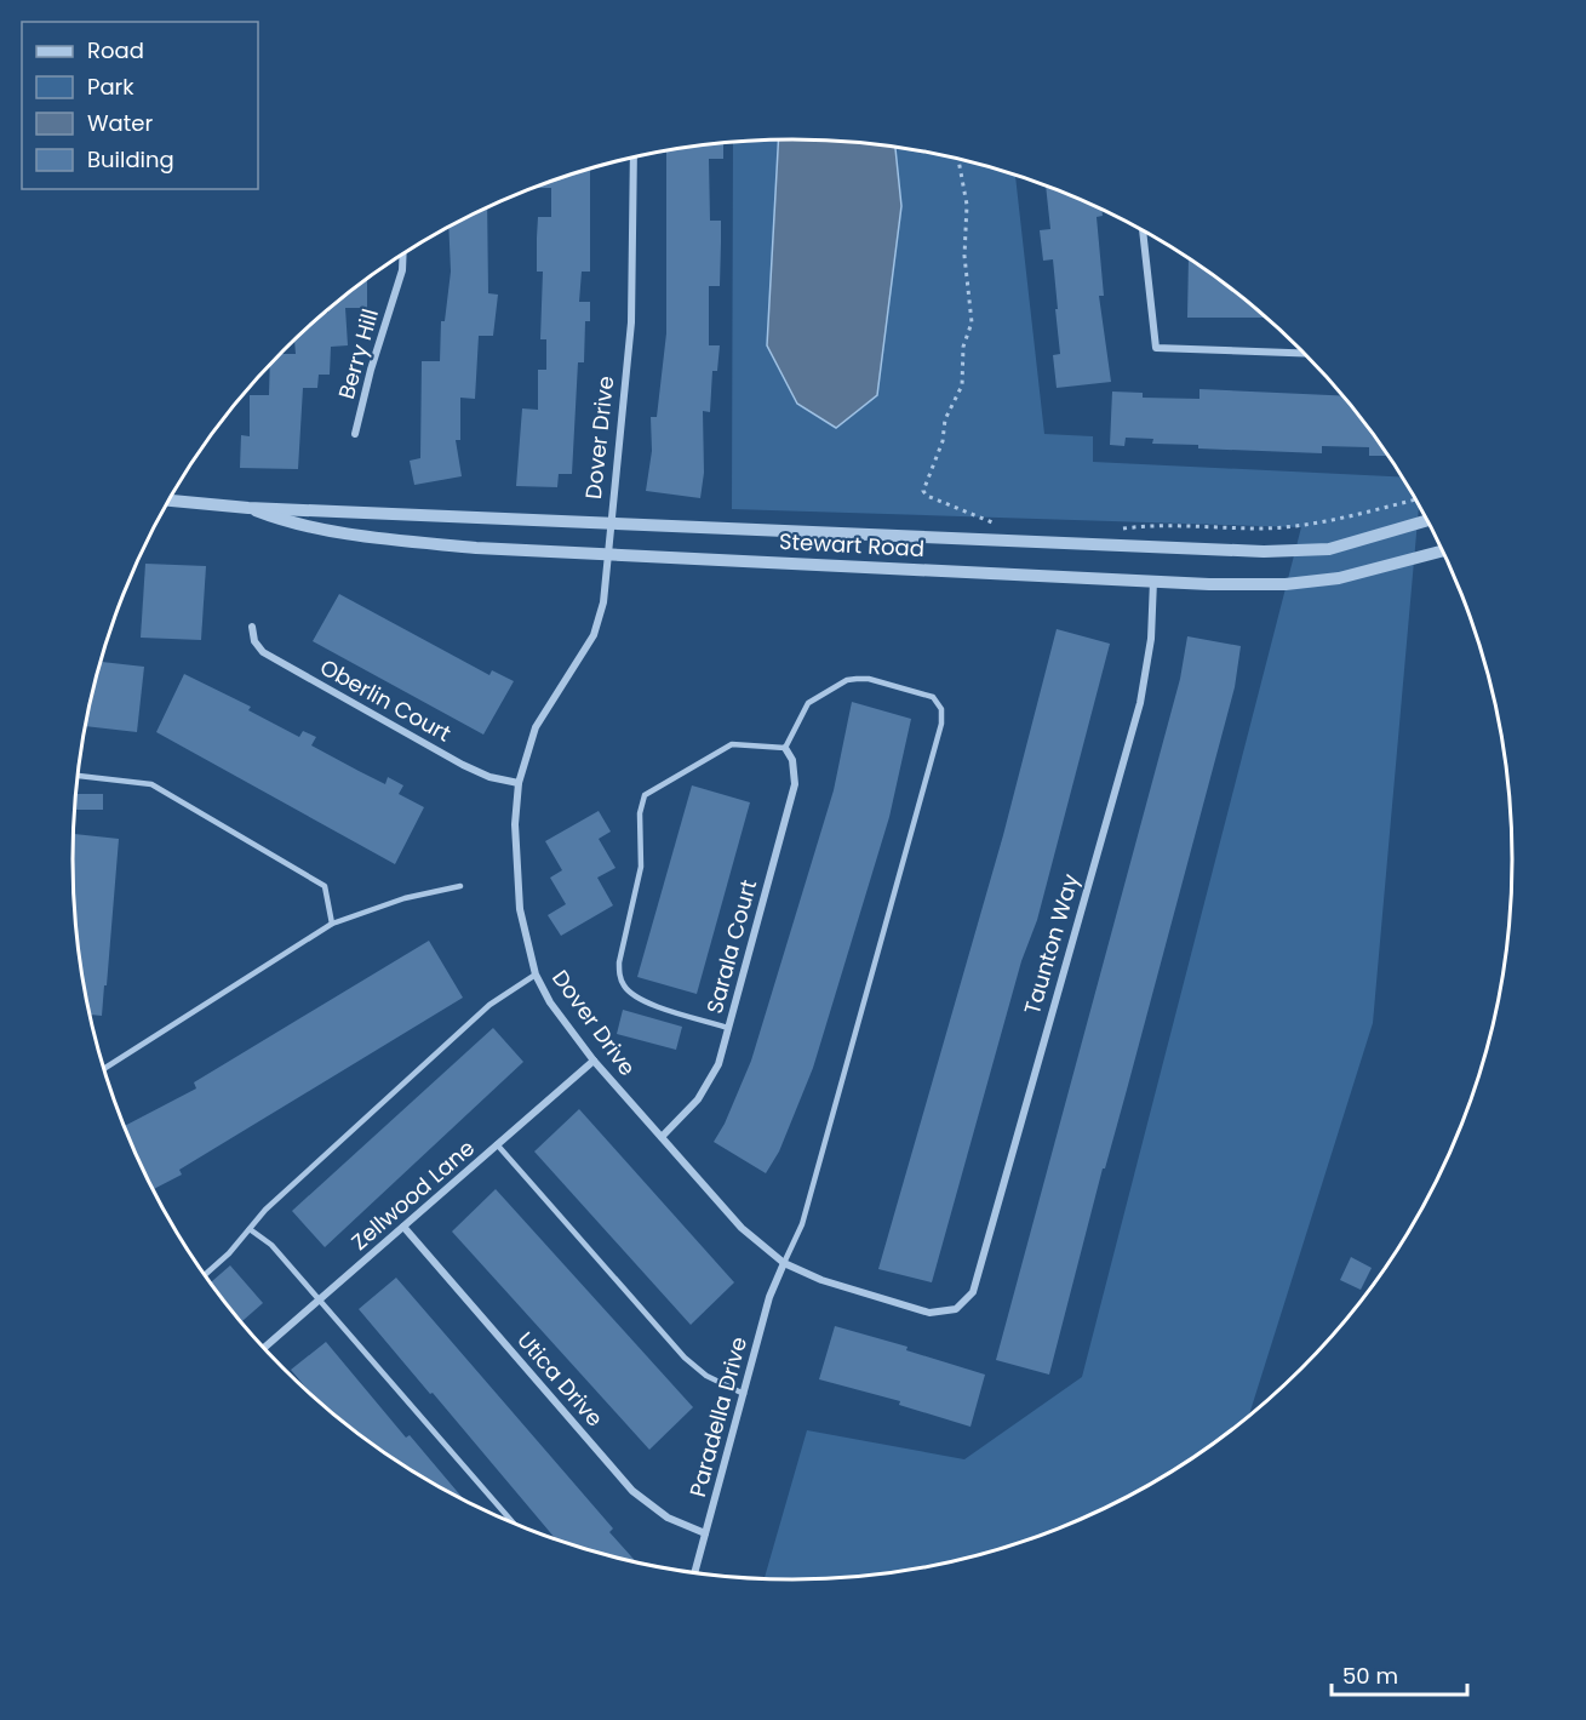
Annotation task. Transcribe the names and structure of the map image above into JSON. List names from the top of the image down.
{
  "streets": {
    "street": [
      "Berry Hill",
      "Dover Drive",
      "Stewart Road",
      "Oberlin Court",
      "Taunton Way",
      "Sarala Court",
      "Zellwood Lane",
      "Utica Drive",
      "Paradella Drive"
    ]
  },
  "crossings": [
    ["Dover Drive", "Stewart Road"],
    ["Dover Drive", "Oberlin Court"],
    ["Dover Drive", "Taunton Way"],
    ["Dover Drive", "Sarala Court"],
    ["Dover Drive", "Zellwood Lane"],
    ["Dover Drive", "Paradella Drive"],
    ["Stewart Road", "Taunton Way"],
    ["Zellwood Lane", "Utica Drive"],
    ["Utica Drive", "Paradella Drive"]
  ],
  "legend": [
    "Road",
    "Park",
    "Water",
    "Building"
  ],
  "scale_bar": "50 m"
}
